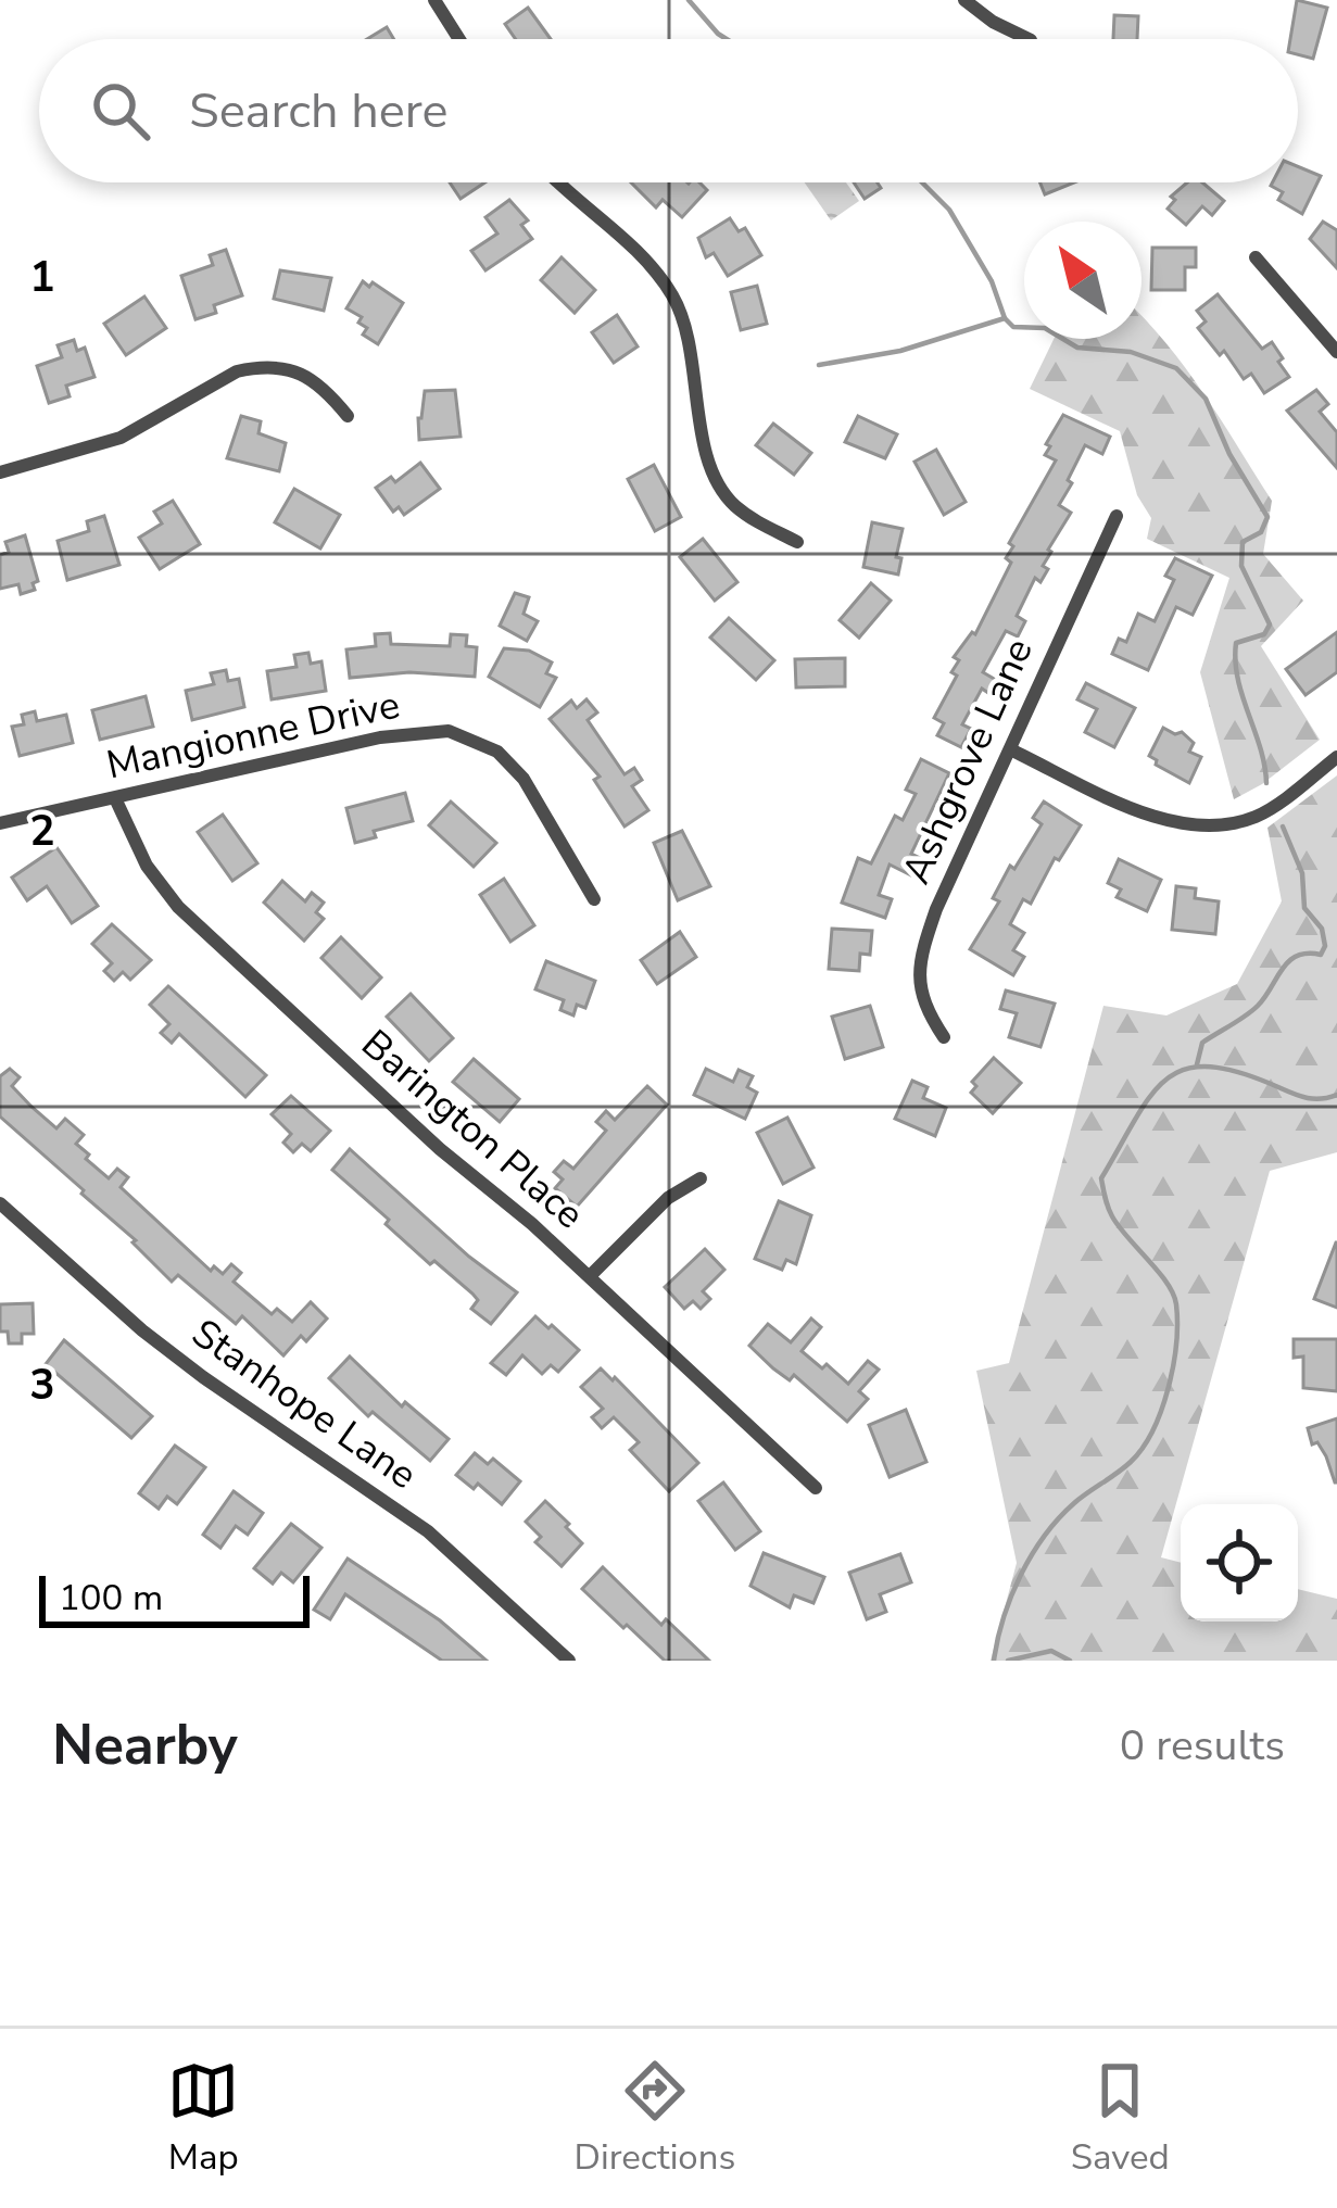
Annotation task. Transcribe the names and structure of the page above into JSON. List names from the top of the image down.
{
  "streets": {
    "street": [
      "Mangionne Drive",
      "Ashgrove Lane",
      "Barington Place",
      "Stanhope Lane"
    ]
  },
  "crossings": [
    ["Mangionne Drive", "Barington Place"]
  ],
  "scale_bar": "100 m",
  "north": "top left",
  "page": {
    "search": "Search here",
    "scale": "100 m",
    "heading": ["Nearby", "0 results"],
    "nav": ["Map", "Directions", "Saved"]
  },
  "grid": {
    "rows": ["1", "2", "3"]
  }
}
